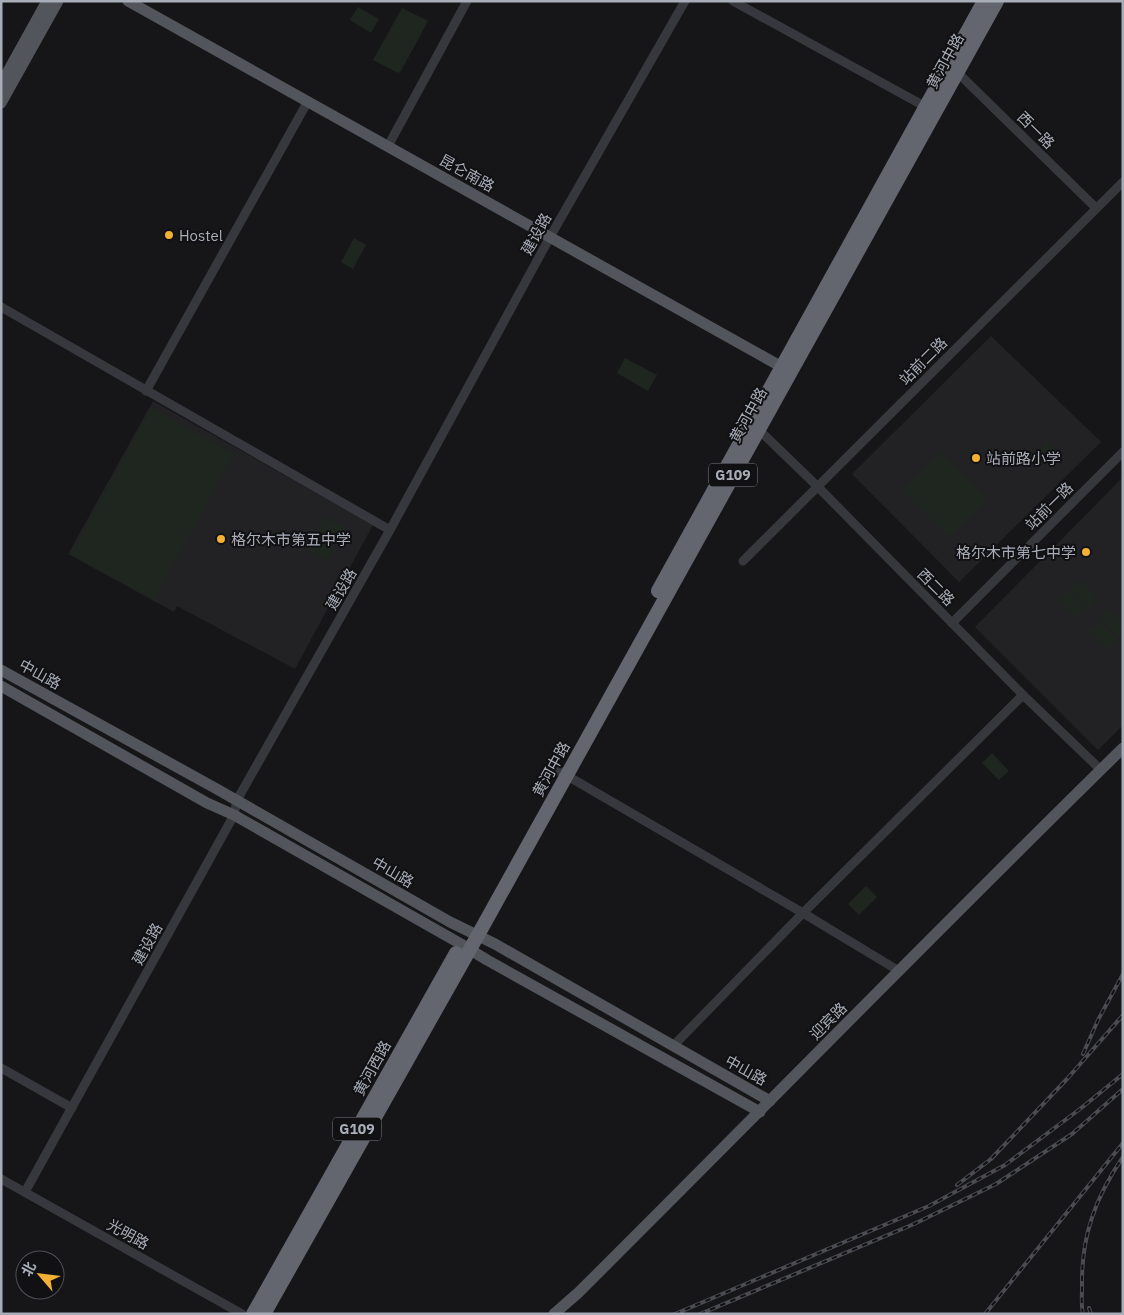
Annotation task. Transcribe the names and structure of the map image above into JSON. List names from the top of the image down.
{
  "streets": {
    "highway": ["黄河中路", "G109", "黄河西路"],
    "main road": ["昆仑南路", "中山路", "迎宾路"],
    "street": [
      "西一路",
      "建设路",
      "站前二路",
      "站前一路",
      "西二路",
      "光明路"
    ]
  },
  "crossings": [
    ["黄河中路", "西一路"],
    ["黄河中路", "昆仑南路"],
    ["黄河中路", "西二路"],
    ["黄河中路", "中山路"],
    ["黄河中路", "黄河西路"],
    ["西一路", "站前二路"],
    ["昆仑南路", "建设路"],
    ["建设路", "中山路"],
    ["建设路", "光明路"],
    ["站前二路", "西二路"],
    ["站前一路", "西二路"],
    ["西二路", "迎宾路"],
    ["中山路", "迎宾路"],
    ["中山路", "黄河西路"]
  ],
  "places": [
    "Hostel",
    "站前路小学",
    "格尔木市第五中学",
    "格尔木市第七中学"
  ],
  "north": "top left"
}
